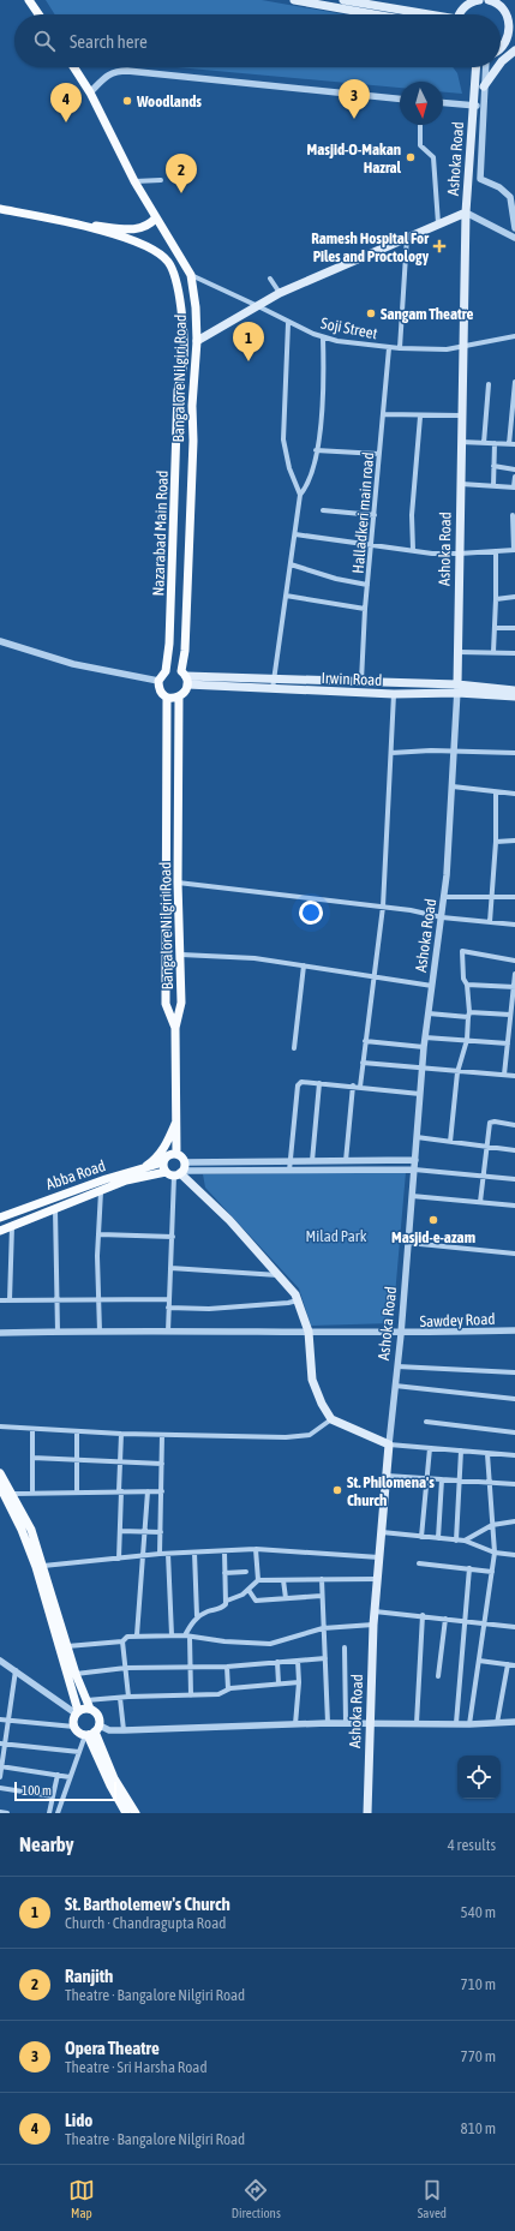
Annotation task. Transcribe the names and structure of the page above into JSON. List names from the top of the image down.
{
  "streets": {
    "main road": [
      "Ashoka Road",
      "Bangalore Nilgiri Road",
      "Nazarabad Main Road",
      "Irwin Road",
      "Abba Road"
    ],
    "street": ["Soji Street", "Halladkeri main road", "Sawdey Road"]
  },
  "crossings": [
    ["Ashoka Road", "Soji Street"],
    ["Ashoka Road", "Irwin Road"],
    ["Ashoka Road", "Sawdey Road"],
    ["Soji Street", "Bangalore Nilgiri Road"],
    ["Soji Street", "Halladkeri main road"],
    ["Bangalore Nilgiri Road", "Irwin Road"],
    ["Bangalore Nilgiri Road", "Abba Road"],
    ["Halladkeri main road", "Irwin Road"]
  ],
  "parks": ["Milad Park"],
  "places": {
    "other": [
      "Woodlands",
      "Masjid-O-Makan Hazral",
      "Sangam Theatre",
      "Masjid-e-azam",
      "St. Philomena's Church"
    ],
    "health": ["Ramesh Hospital For Piles and Proctology"]
  },
  "scale_bar": "100 m",
  "north": "bottom",
  "page": {
    "search": "Search here",
    "pins": [
      "3",
      "4",
      "2",
      "1"
    ],
    "scale": "100 m",
    "heading": ["Nearby", "4 results"],
    "list": [
      {
        "mark": "1",
        "name": "St. Bartholemew's Church",
        "note": "Church · Chandragupta Road",
        "value": "540 m"
      },
      {
        "mark": "2",
        "name": "Ranjith",
        "note": "Theatre · Bangalore Nilgiri Road",
        "value": "710 m"
      },
      {
        "mark": "3",
        "name": "Opera Theatre",
        "note": "Theatre · Sri Harsha Road",
        "value": "770 m"
      },
      {
        "mark": "4",
        "name": "Lido",
        "note": "Theatre · Bangalore Nilgiri Road",
        "value": "810 m"
      }
    ],
    "nav": ["Map", "Directions", "Saved"]
  }
}
